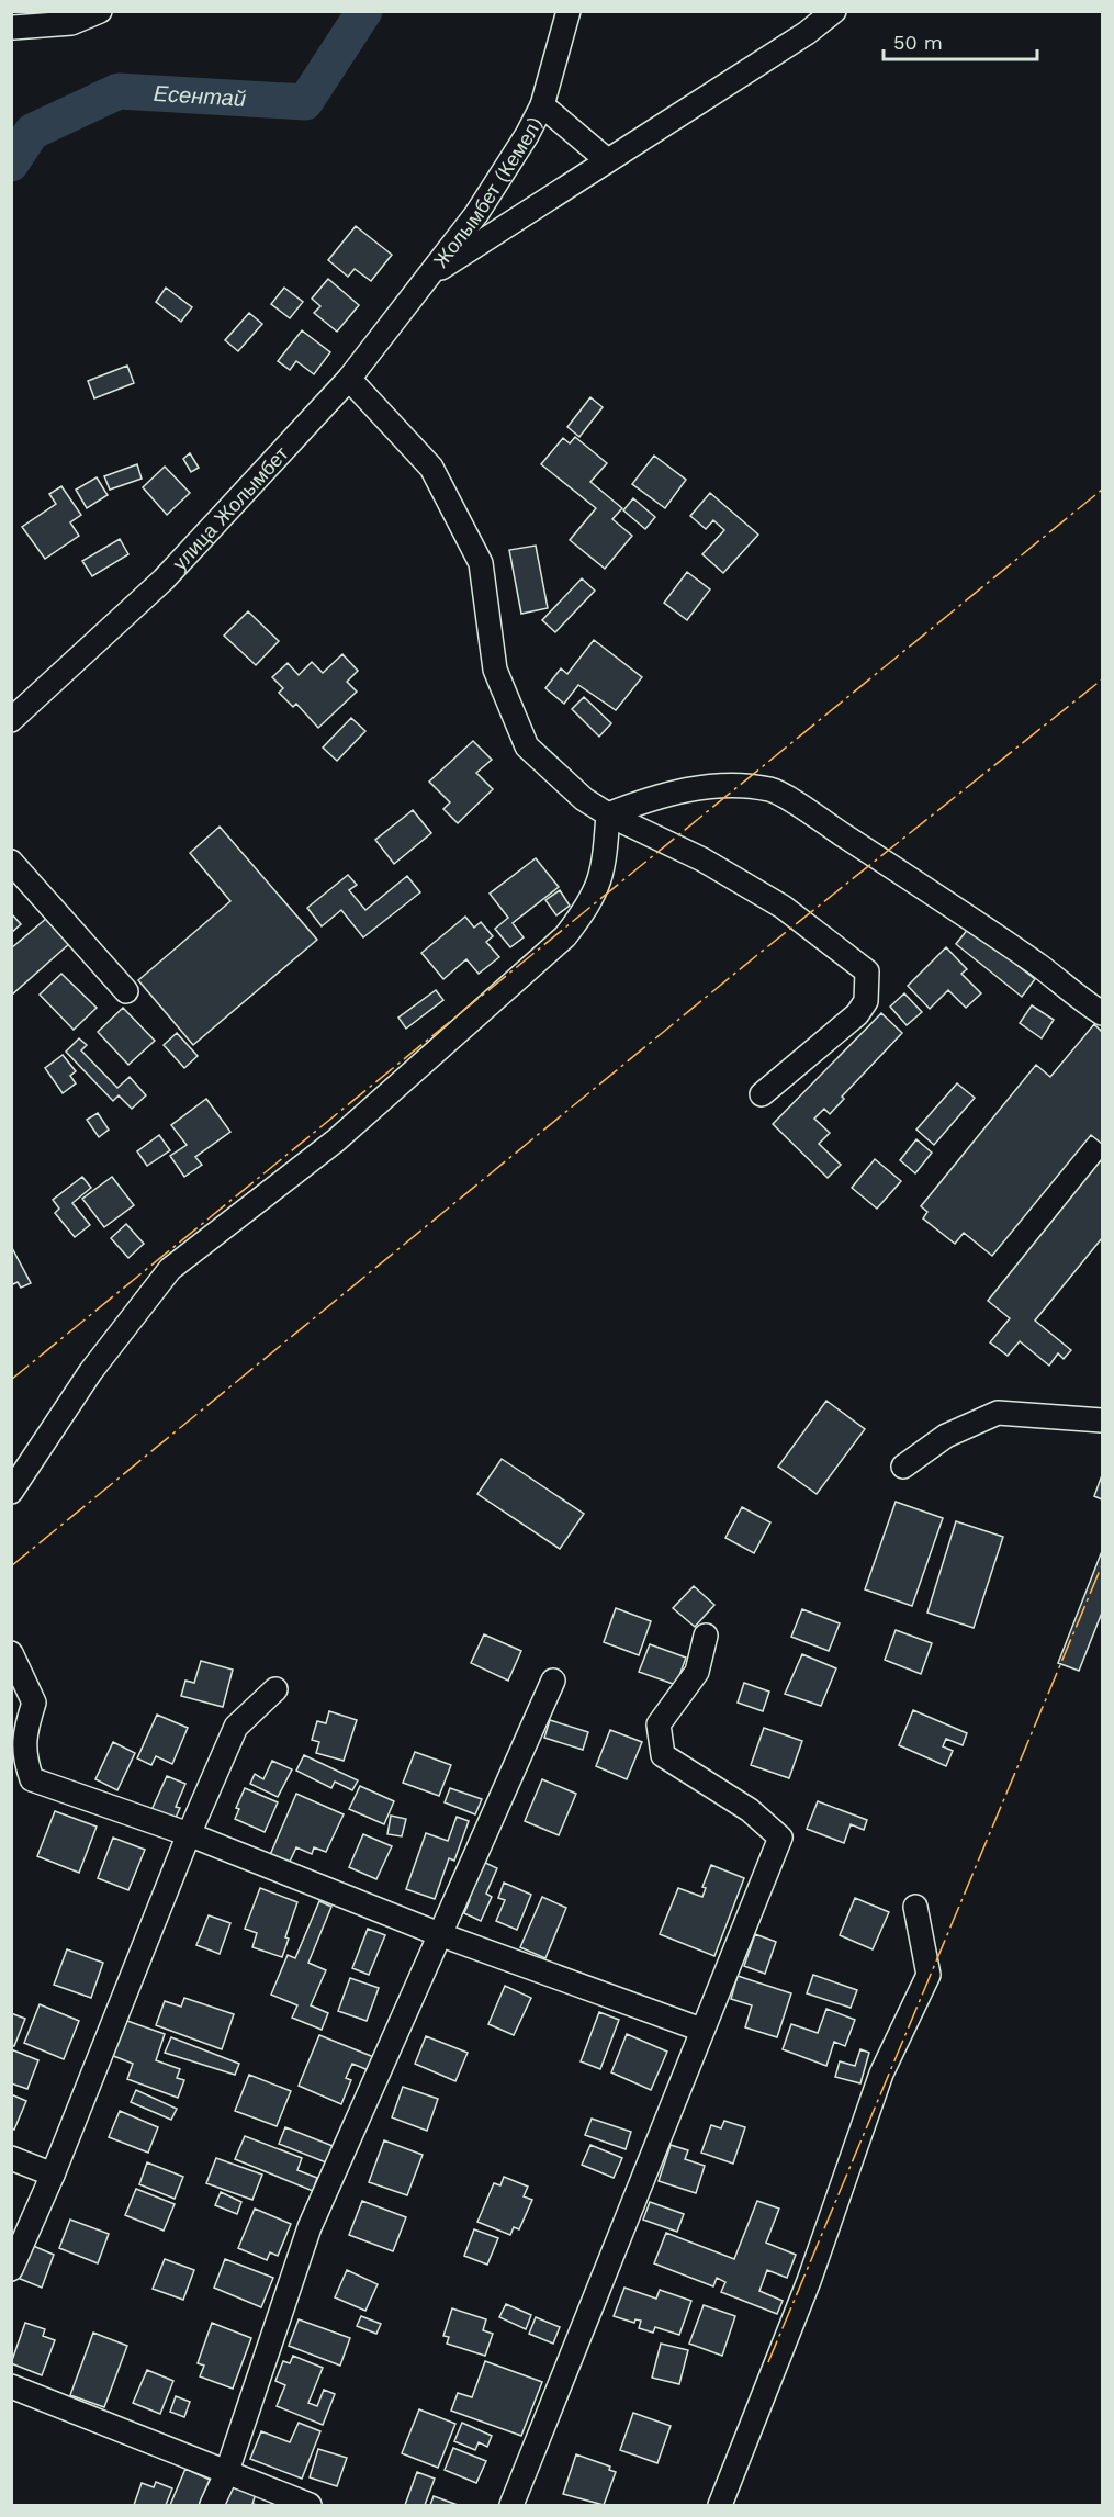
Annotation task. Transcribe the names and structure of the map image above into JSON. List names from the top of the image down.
{
  "streets": {
    "street": ["Жолымбет (Кемел)", "улица Жолымбет"]
  },
  "crossings": [
    ["Жолымбет (Кемел)", "улица Жолымбет"]
  ],
  "water": ["Есентай"],
  "scale_bar": "50 m"
}
